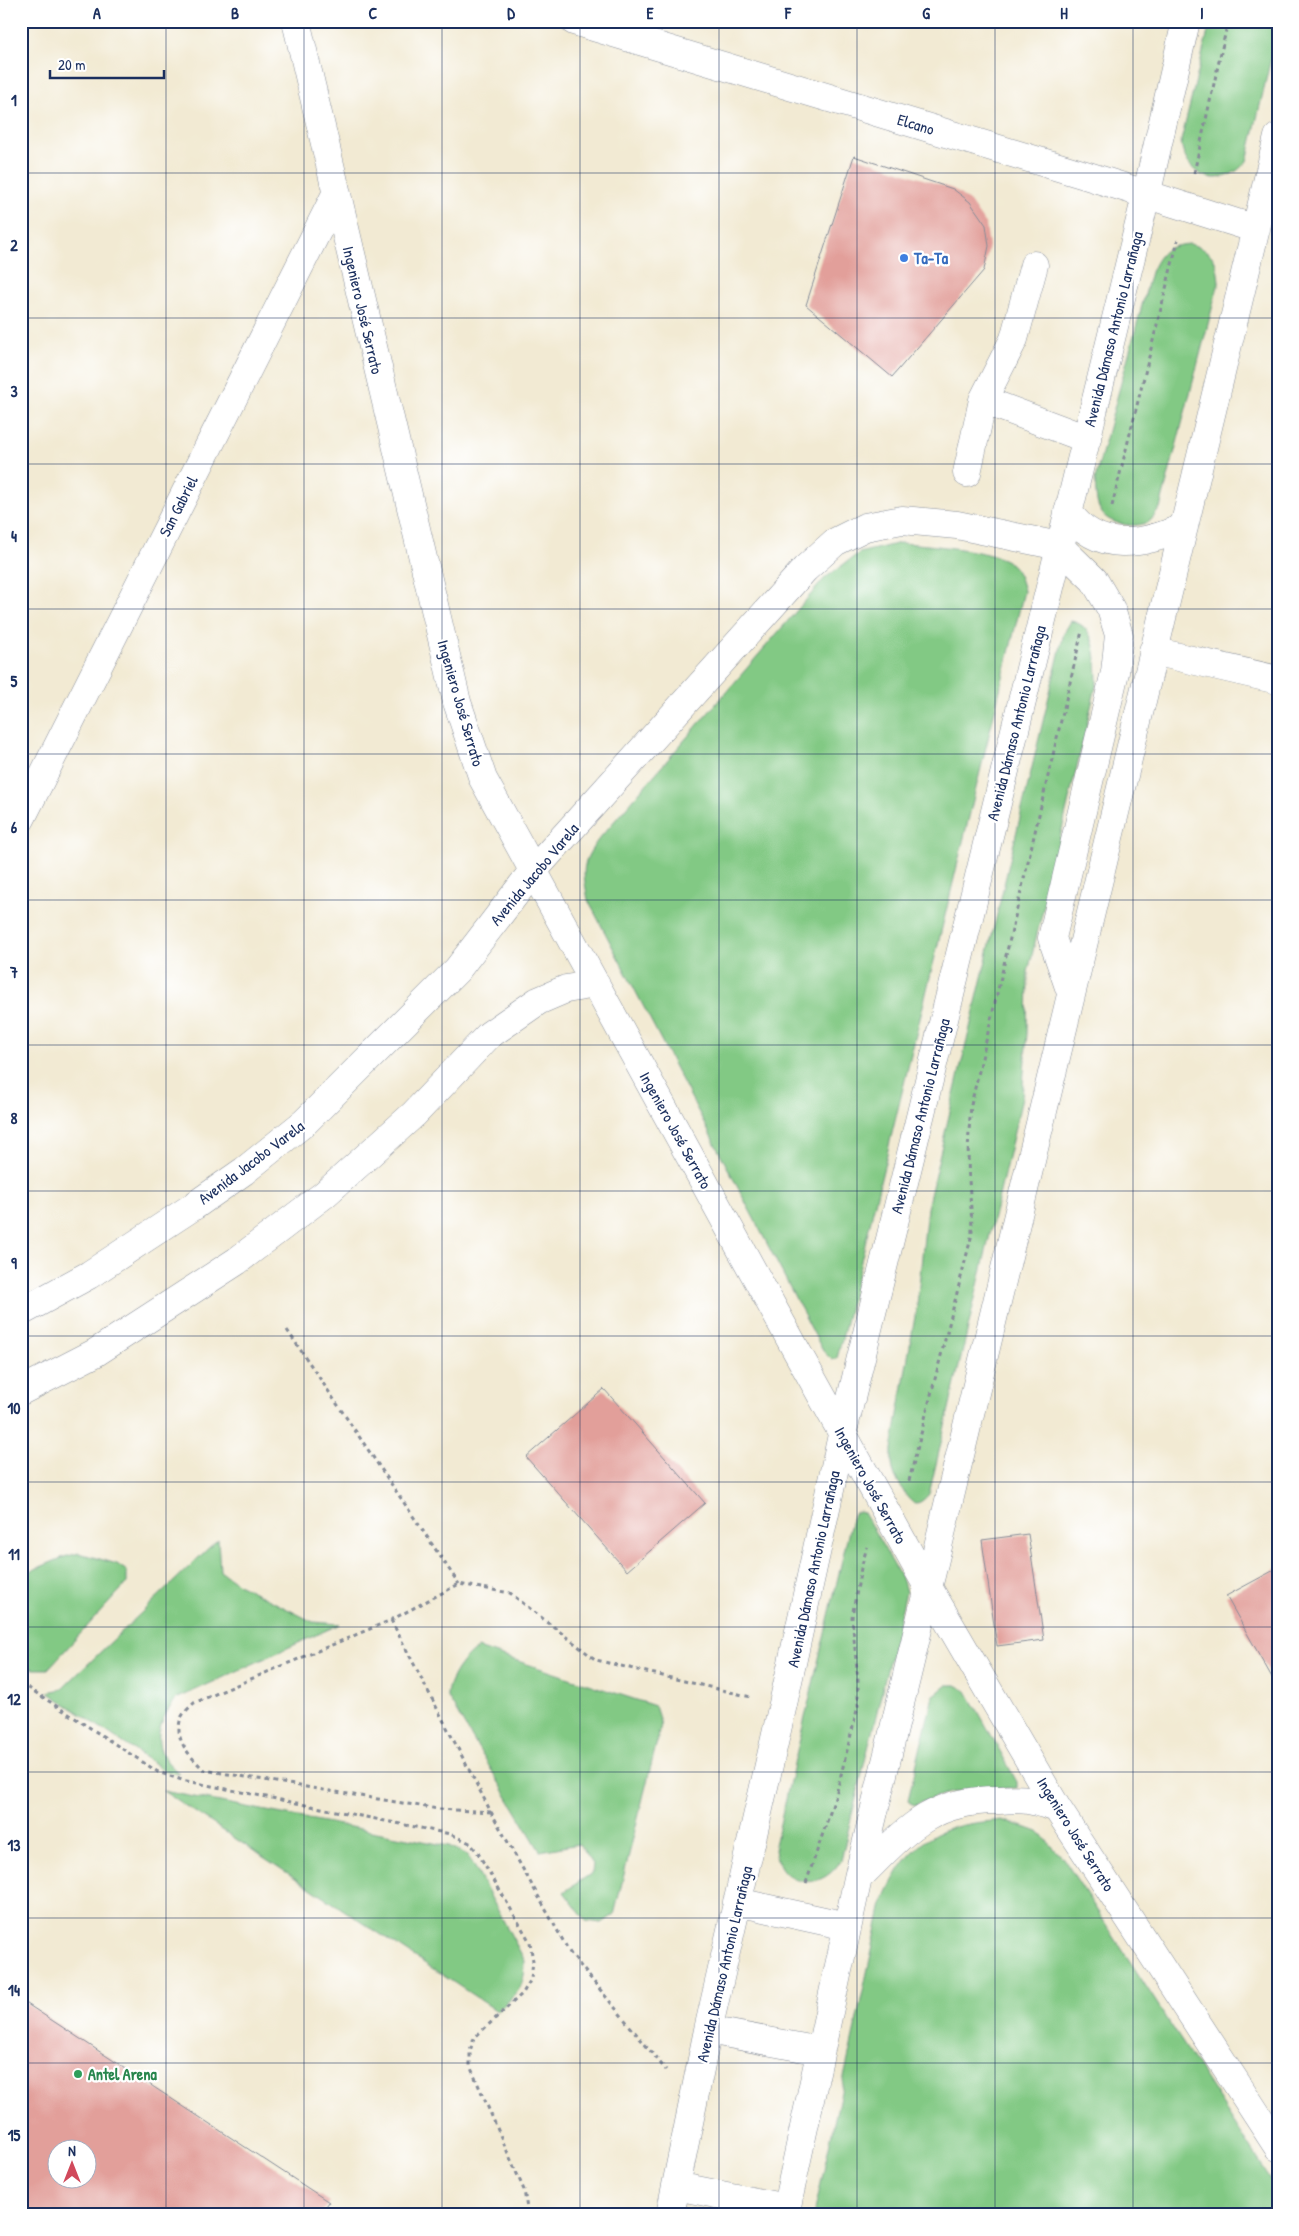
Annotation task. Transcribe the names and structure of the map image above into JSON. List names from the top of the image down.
{
  "streets": {
    "street": [
      "Elcano",
      "Ingeniero José Serrato",
      "Avenida Dámaso Antonio Larrañaga",
      "San Gabriel",
      "Avenida Jacobo Varela"
    ]
  },
  "crossings": [
    ["Elcano", "Avenida Dámaso Antonio Larrañaga"],
    ["Ingeniero José Serrato", "Avenida Dámaso Antonio Larrañaga"],
    ["Ingeniero José Serrato", "San Gabriel"],
    ["Ingeniero José Serrato", "Avenida Jacobo Varela"],
    ["Avenida Dámaso Antonio Larrañaga", "Avenida Jacobo Varela"]
  ],
  "places": ["Ta-Ta", "Antel Arena"],
  "scale_bar": "20 m",
  "north": "top",
  "grid": {
    "columns": [
      "A",
      "B",
      "C",
      "D",
      "E",
      "F",
      "G",
      "H",
      "I"
    ],
    "rows": [
      "1",
      "2",
      "3",
      "4",
      "5",
      "6",
      "7",
      "8",
      "9",
      "10",
      "11",
      "12",
      "13",
      "14",
      "15"
    ]
  }
}
